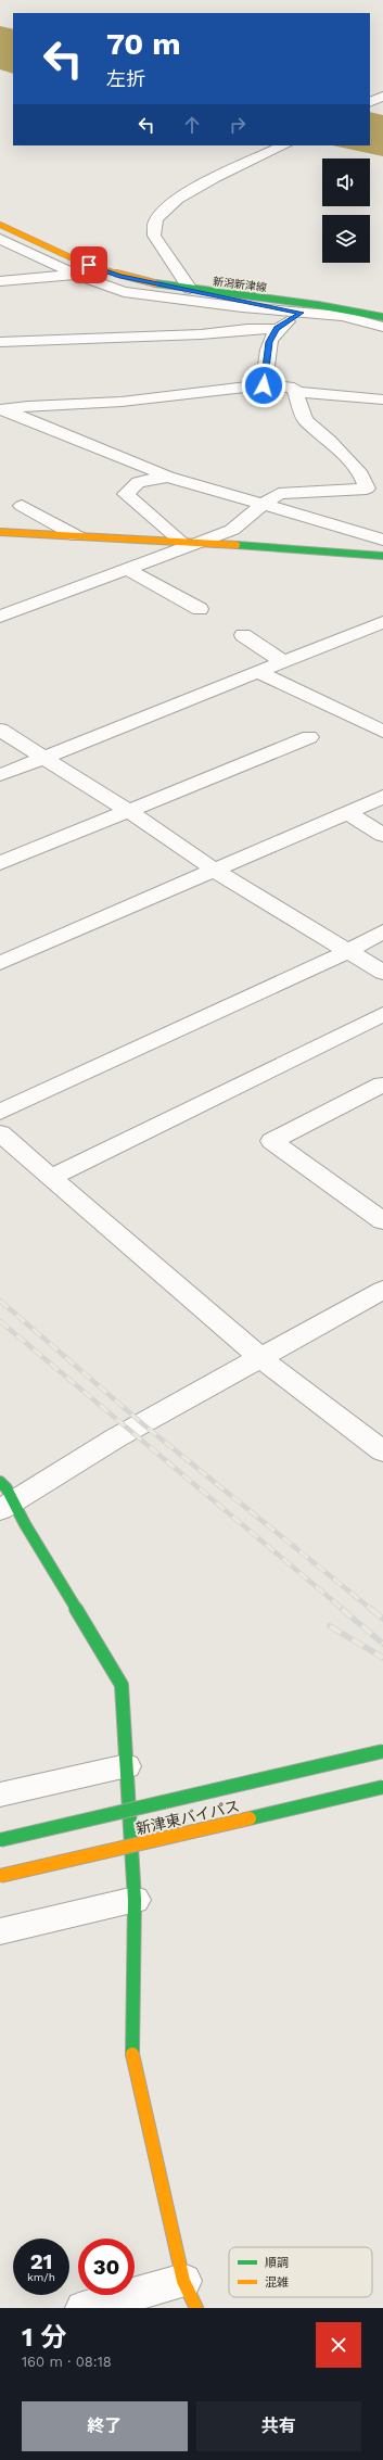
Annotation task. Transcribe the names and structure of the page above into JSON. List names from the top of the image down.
{
  "streets": {
    "main road": ["新潟新津線", "新津東バイパス"]
  },
  "legend": ["順調", "混雑"],
  "page": {
    "turn": ["70 m", "左折"],
    "speed": "21 km/h",
    "limit": "30",
    "heading": ["1 分", "160 m · 08:18"],
    "buttons": ["終了", "共有"]
  }
}
